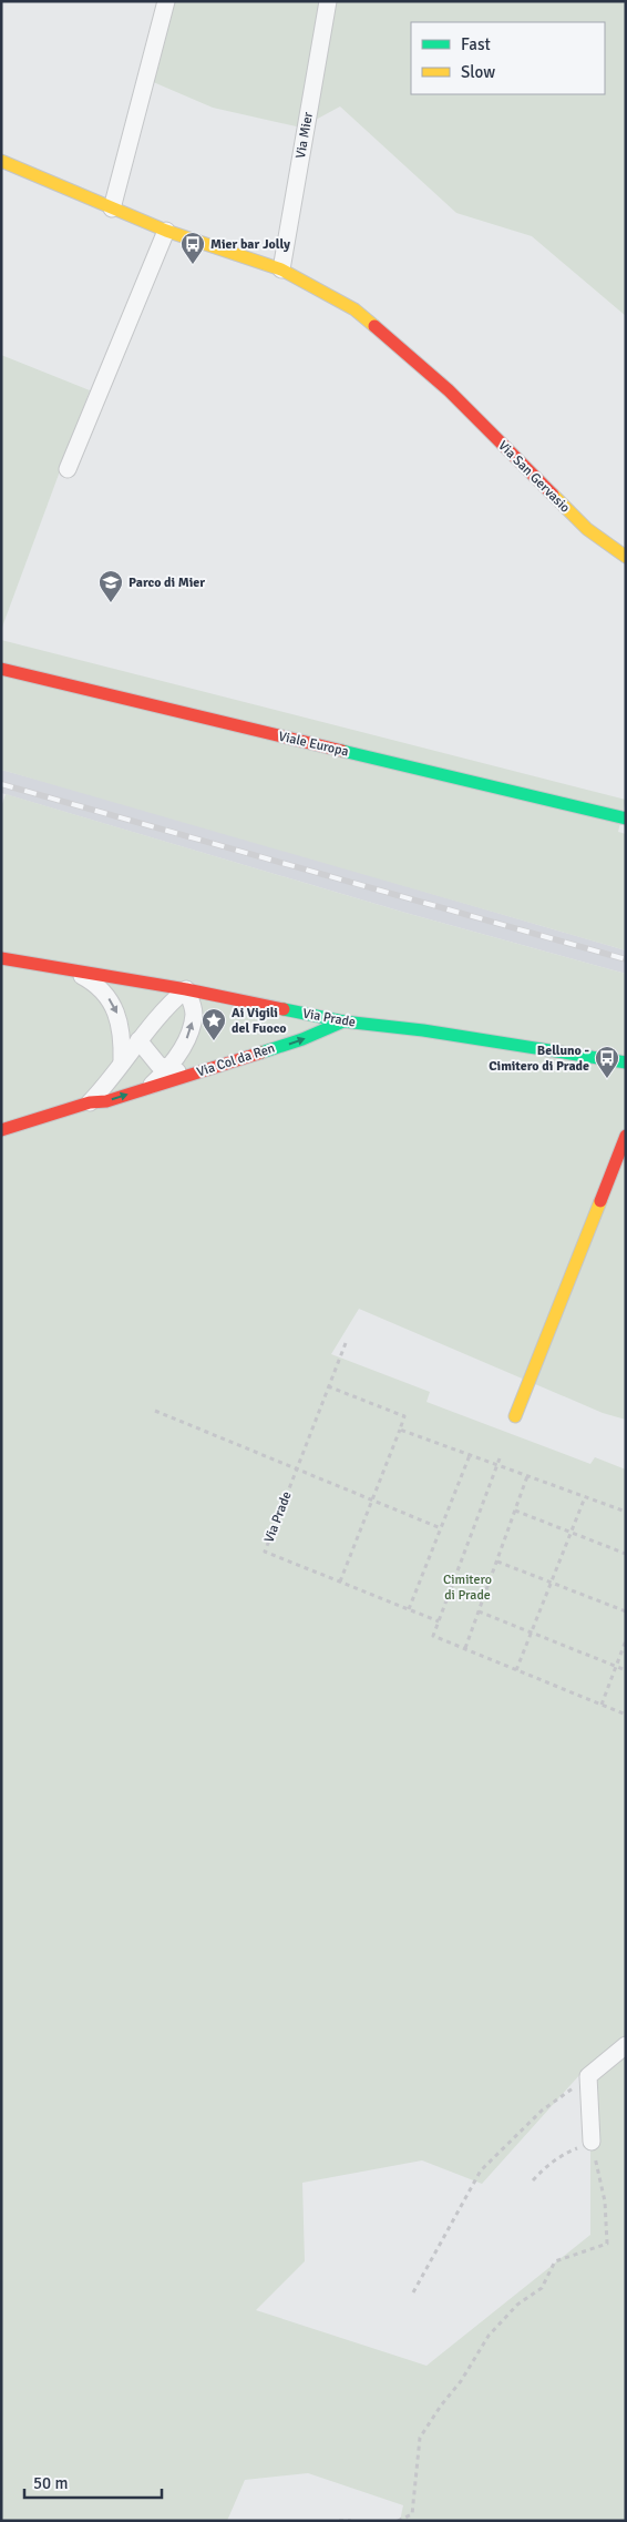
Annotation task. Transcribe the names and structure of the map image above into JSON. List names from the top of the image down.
{
  "streets": {
    "street": [
      "Via Mier",
      "Via San Gervasio",
      "Viale Europa",
      "Via Prade",
      "Via Col da Ren"
    ]
  },
  "crossings": [
    ["Via Mier", "Via San Gervasio"],
    ["Via Prade", "Via Col da Ren"]
  ],
  "parks": ["Cimitero di Prade"],
  "places": {
    "bus stop": ["Mier bar Jolly", "Belluno - Cimitero di Prade"],
    "school or university": ["Parco di Mier"],
    "place": ["Ai Vigili del Fuoco"]
  },
  "legend": ["Fast", "Slow"],
  "scale_bar": "50 m"
}
